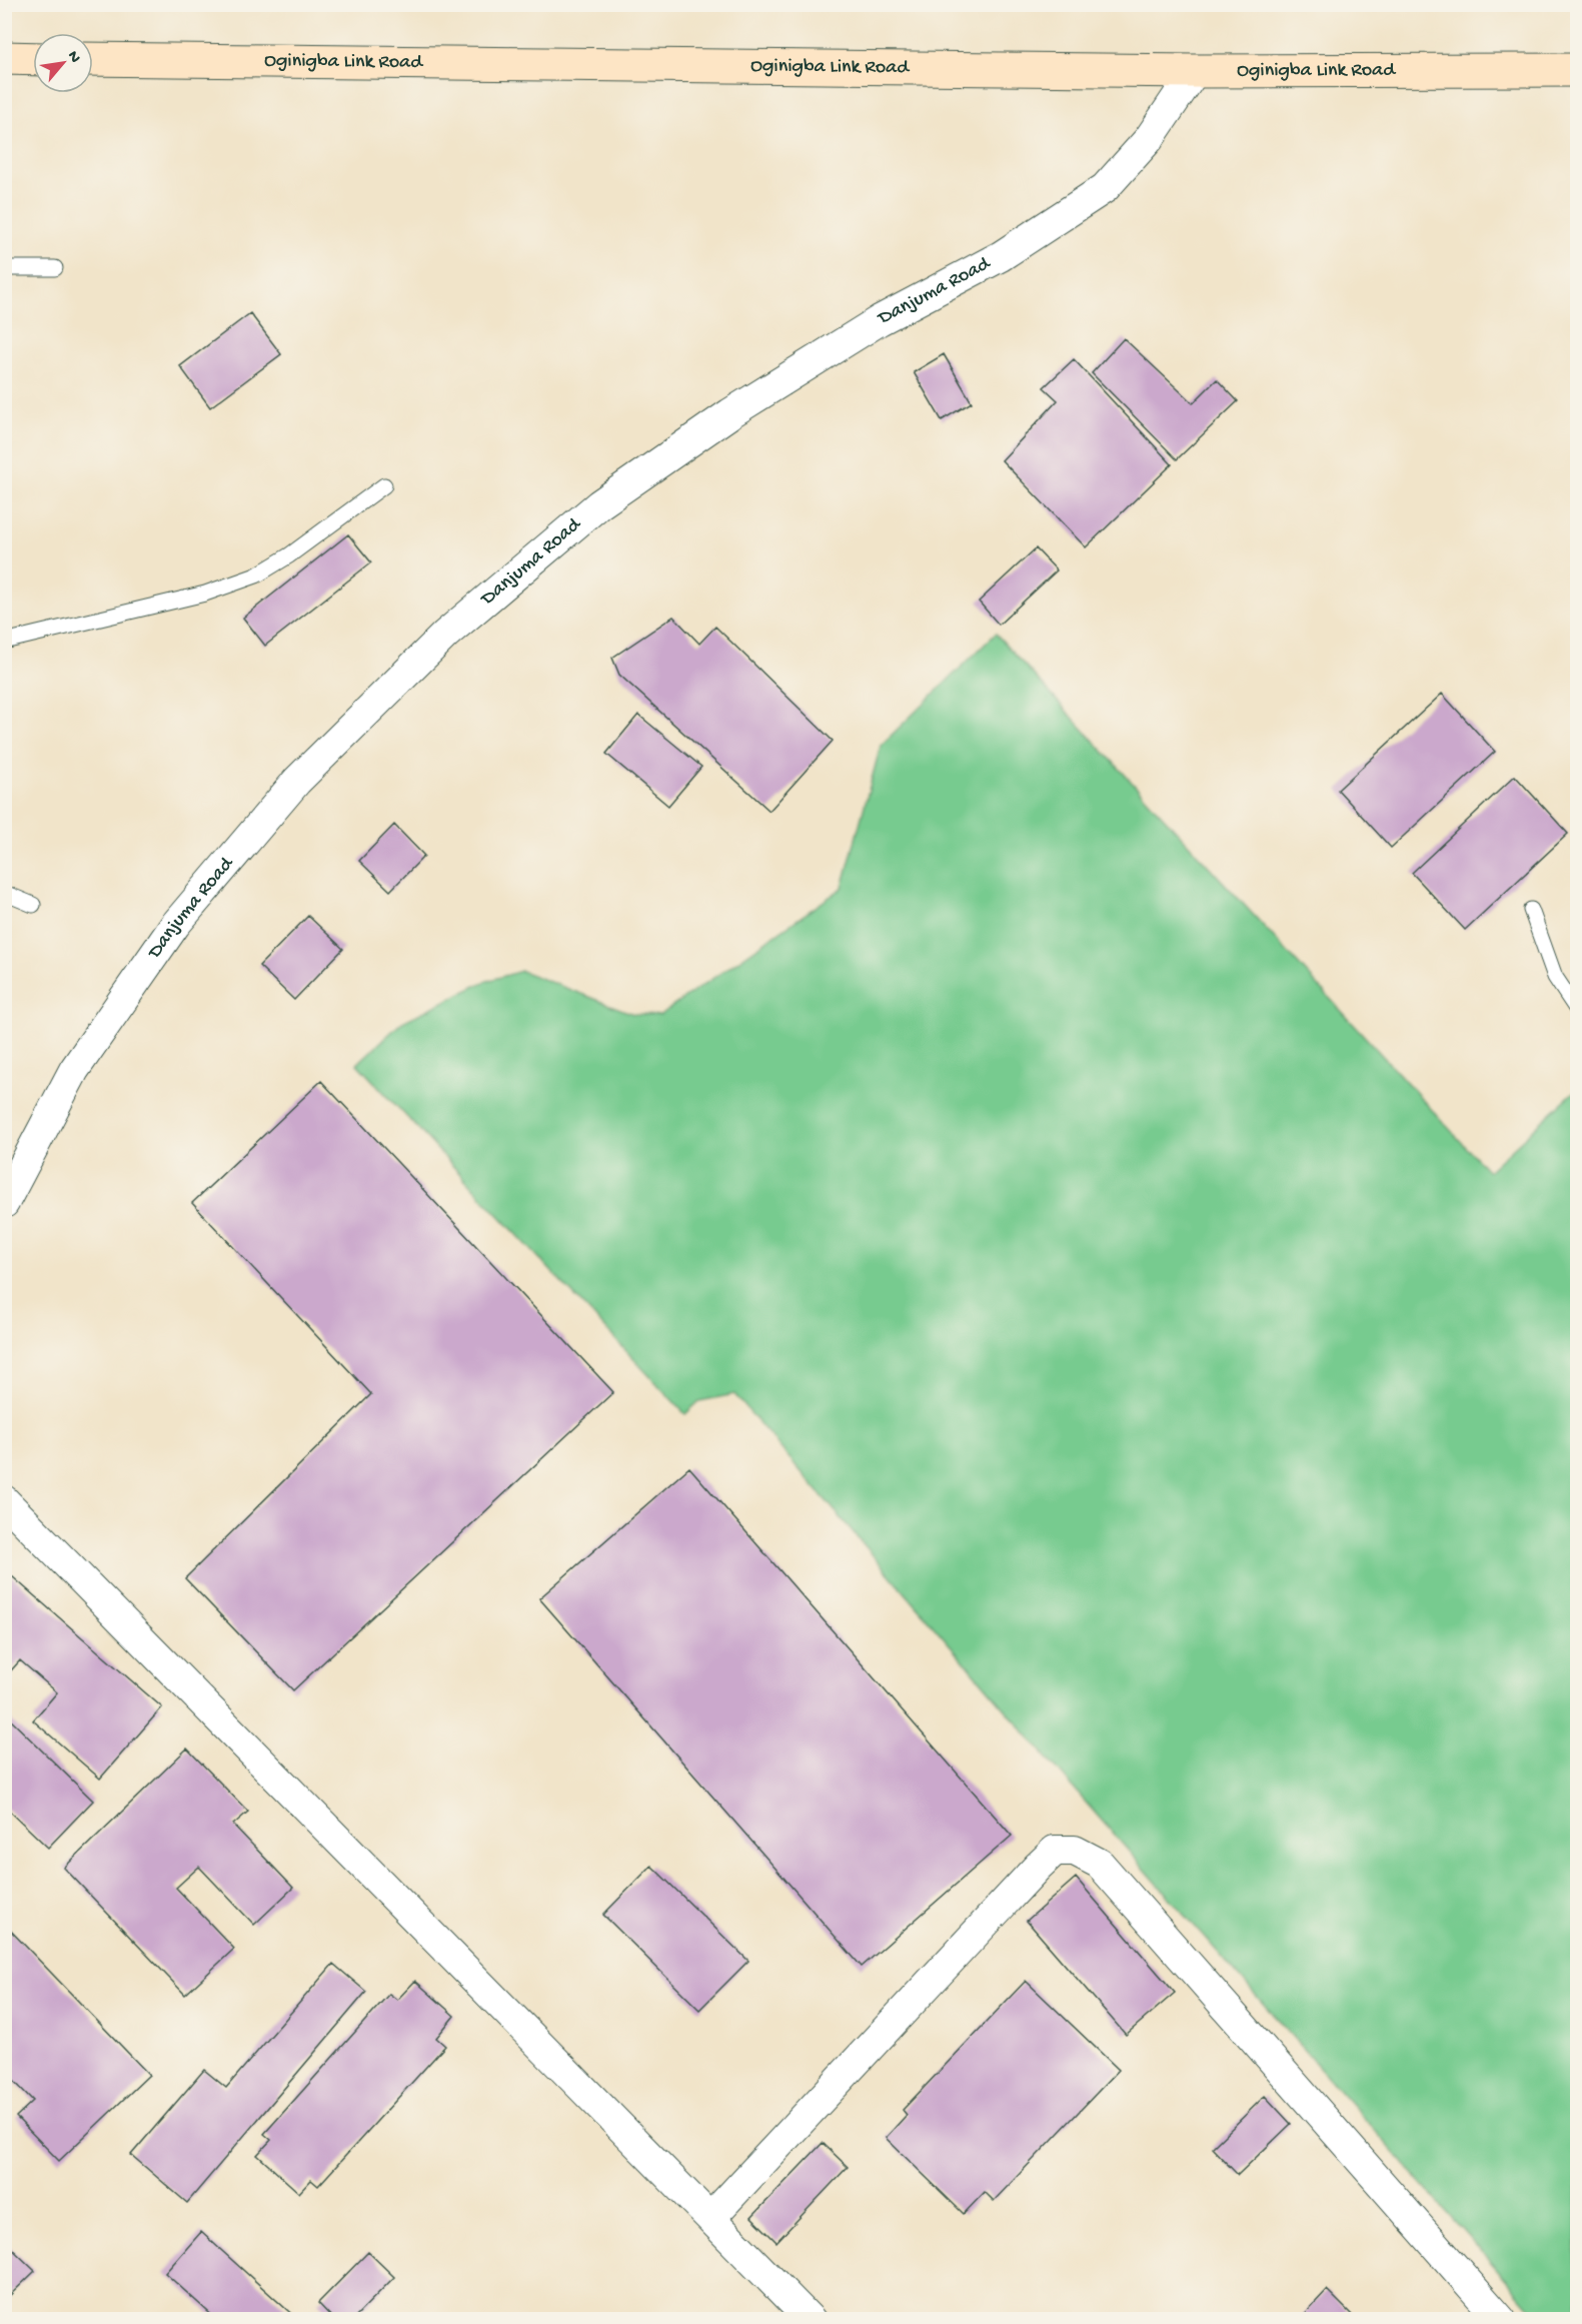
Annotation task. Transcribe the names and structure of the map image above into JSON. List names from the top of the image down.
{
  "streets": {
    "street": ["Oginigba Link Road", "Danjuma Road"]
  },
  "crossings": [
    ["Oginigba Link Road", "Danjuma Road"]
  ],
  "north": "top right"
}
